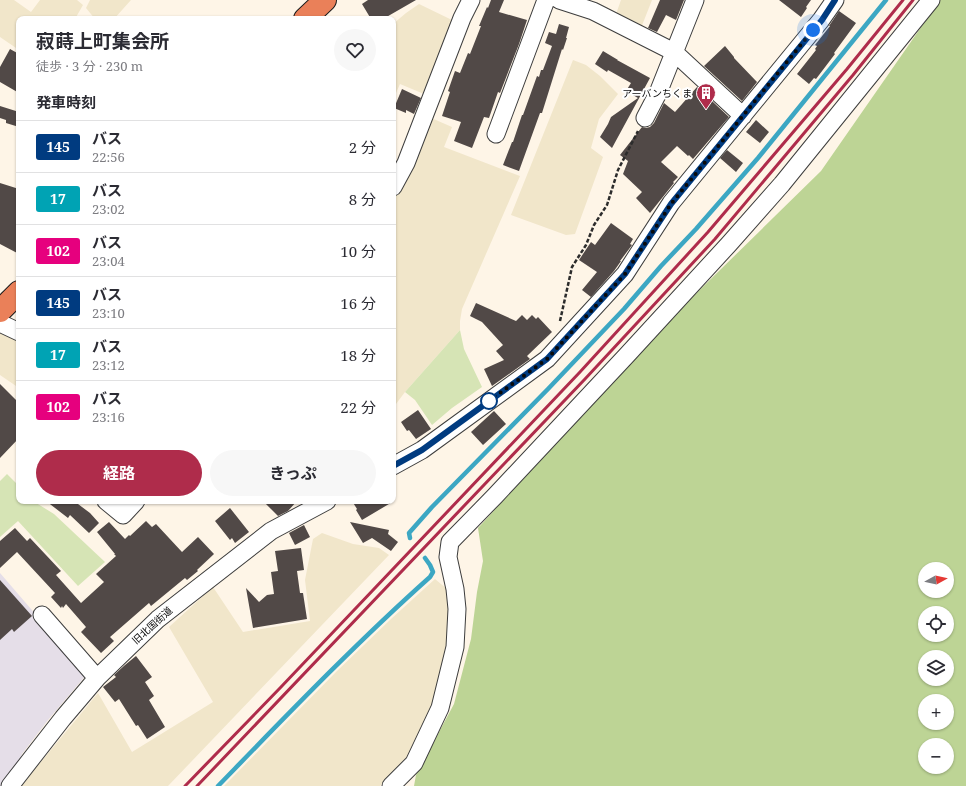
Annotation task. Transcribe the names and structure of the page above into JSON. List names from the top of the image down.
{
  "streets": {
    "street": ["旧北国街道"]
  },
  "places": {
    "building": ["アーバンちくま"]
  },
  "lines": ["bus line 145"],
  "north": "right",
  "page": {
    "heading": [
      ["寂蒔上町集会所", "徒歩 · 3 分 · 230 m"],
      "発車時刻"
    ],
    "list": [
      {
        "mark": "145",
        "name": "バス",
        "note": "22:56",
        "value": "2 分"
      },
      {
        "mark": "17",
        "name": "バス",
        "note": "23:02",
        "value": "8 分"
      },
      {
        "mark": "102",
        "name": "バス",
        "note": "23:04",
        "value": "10 分"
      },
      {
        "mark": "145",
        "name": "バス",
        "note": "23:10",
        "value": "16 分"
      },
      {
        "mark": "17",
        "name": "バス",
        "note": "23:12",
        "value": "18 分"
      },
      {
        "mark": "102",
        "name": "バス",
        "note": "23:16",
        "value": "22 分"
      }
    ],
    "buttons": ["経路", "きっぷ"],
    "map_buttons": ["+", "−"]
  }
}
